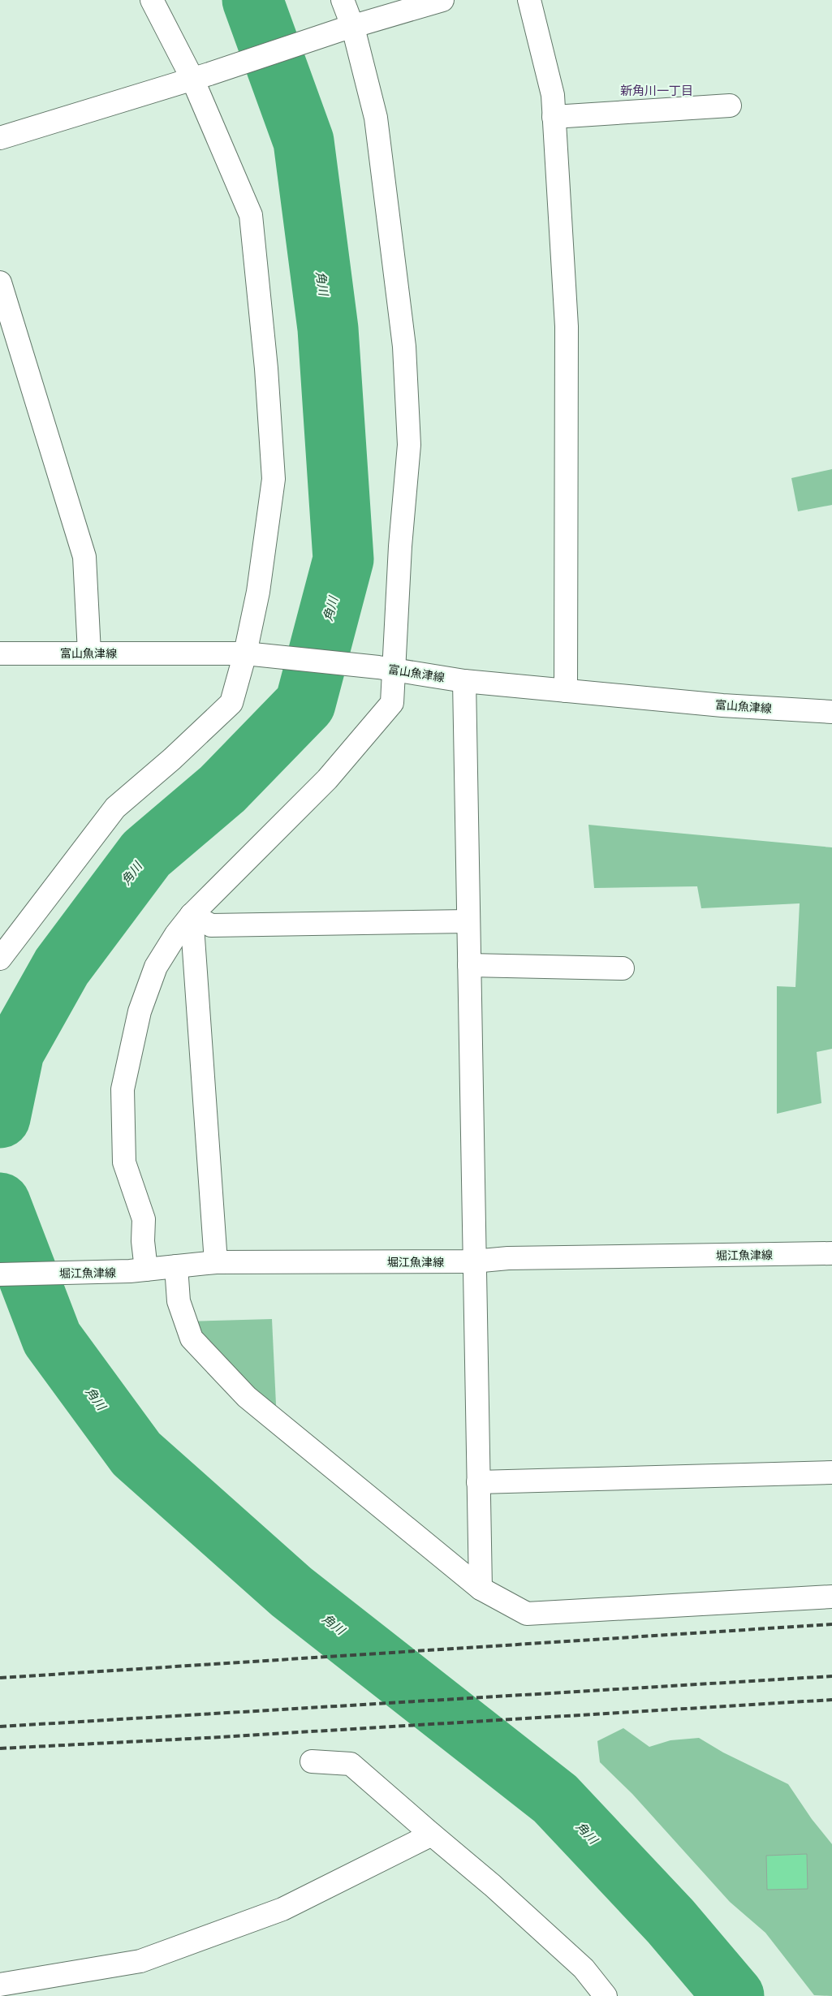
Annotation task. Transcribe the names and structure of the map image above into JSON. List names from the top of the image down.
{
  "streets": {
    "street": ["富山魚津線", "堀江魚津線"]
  },
  "districts": ["新角川一丁目"],
  "water": ["角川"]
}
